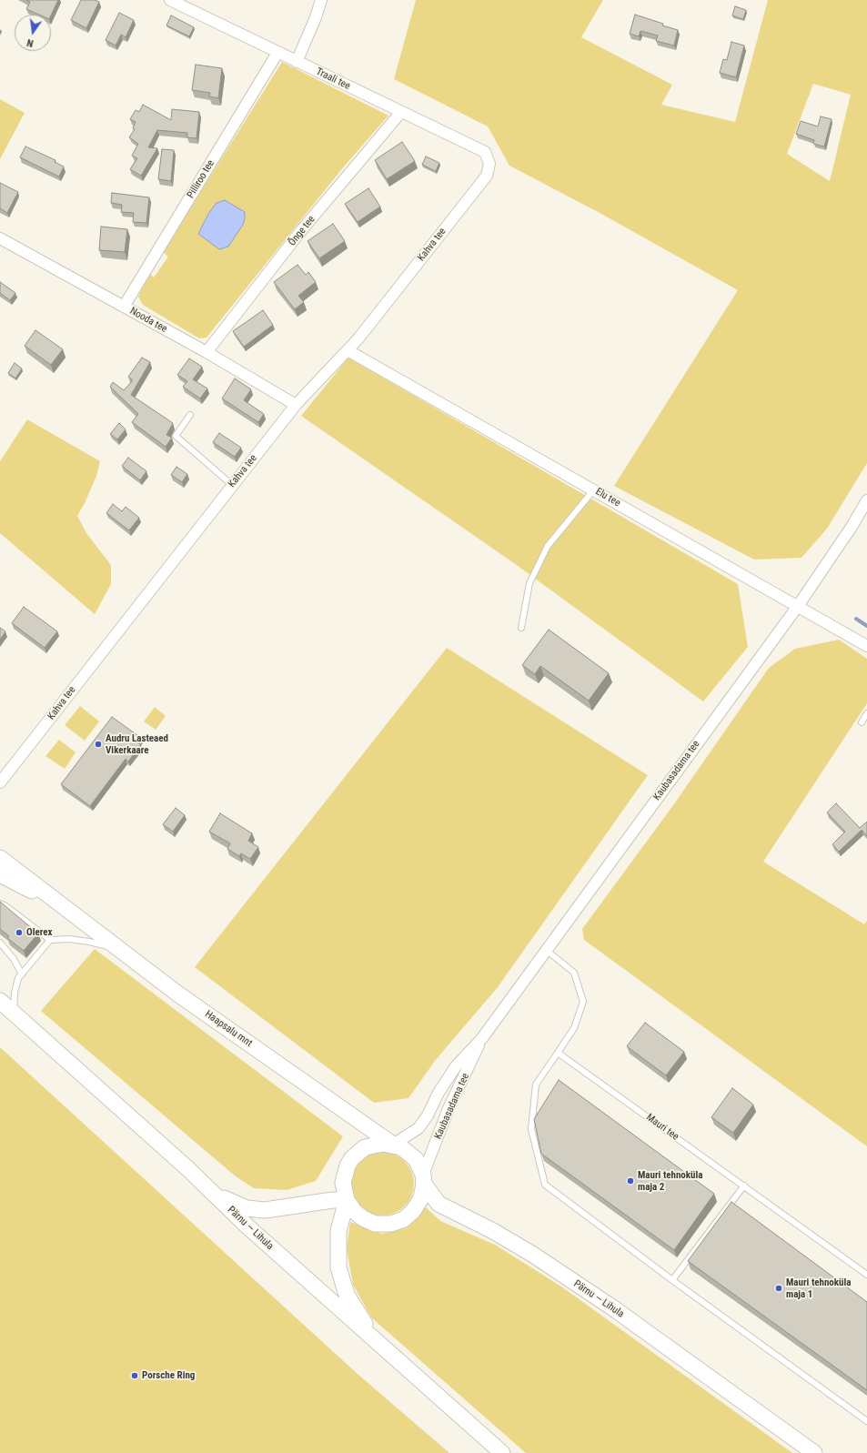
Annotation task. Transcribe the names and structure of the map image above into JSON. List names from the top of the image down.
{
  "streets": {
    "main road": ["Haapsalu mnt", "Pärnu — Lihula"],
    "street": [
      "Traali tee",
      "Pilliroo tee",
      "Õnge tee",
      "Kahva tee",
      "Nooda tee",
      "Elu tee",
      "Kaubasadama tee"
    ],
    "lane": ["Mauri tee"]
  },
  "crossings": [
    ["Traali tee", "Pilliroo tee"],
    ["Traali tee", "Õnge tee"],
    ["Traali tee", "Kahva tee"],
    ["Pilliroo tee", "Nooda tee"],
    ["Õnge tee", "Nooda tee"],
    ["Kahva tee", "Nooda tee"],
    ["Kahva tee", "Elu tee"],
    ["Elu tee", "Kaubasadama tee"],
    ["Kaubasadama tee", "Haapsalu mnt"],
    ["Kaubasadama tee", "Pärnu — Lihula"],
    ["Haapsalu mnt", "Pärnu — Lihula"]
  ],
  "places": [
    "Audru Lasteaed Vikerkaare",
    "Olerex",
    "Mauri tehnoküla maja 2",
    "Mauri tehnoküla maja 1",
    "Porsche Ring"
  ],
  "north": "bottom"
}
